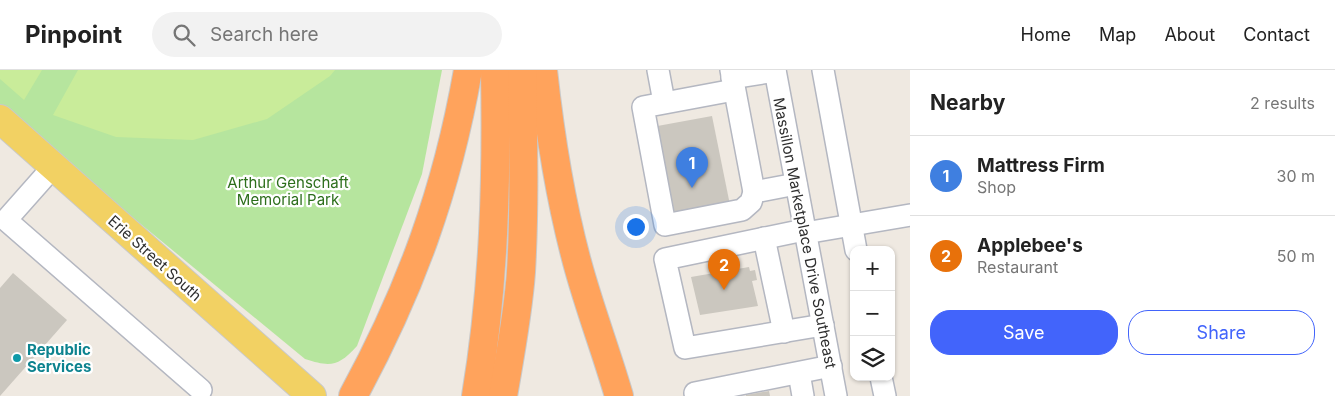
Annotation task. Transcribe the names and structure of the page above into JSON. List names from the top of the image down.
{
  "streets": {
    "main road": ["Erie Street South"],
    "street": ["Massillon Marketplace Drive Southeast"]
  },
  "parks": ["Arthur Genschaft Memorial Park"],
  "places": ["Republic Services"],
  "page": {
    "header": "Pinpoint",
    "search": "Search here",
    "nav": [
      "Home",
      "Map",
      "About",
      "Contact"
    ],
    "heading": ["Nearby", "2 results"],
    "list": [
      {
        "mark": "1",
        "name": "Mattress Firm",
        "note": "Shop",
        "value": "30 m"
      },
      {
        "mark": "2",
        "name": "Applebee's",
        "note": "Restaurant",
        "value": "50 m"
      }
    ],
    "pins": ["1", "2"],
    "map_buttons": ["+", "−"],
    "buttons": ["Save", "Share"]
  }
}
